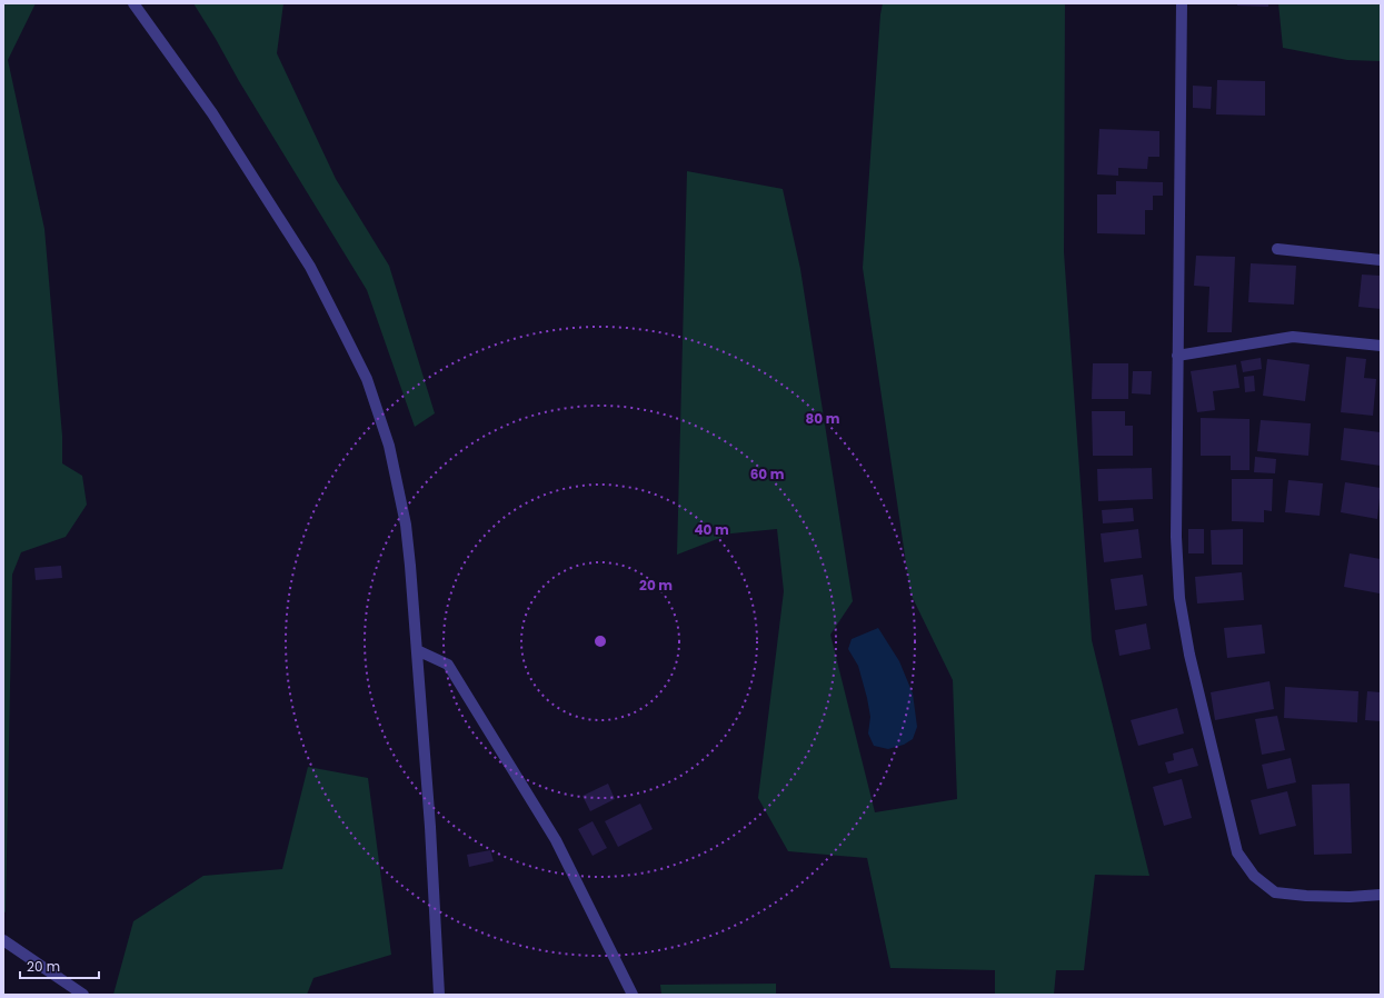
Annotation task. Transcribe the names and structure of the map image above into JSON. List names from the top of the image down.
{
  "scale_bar": "20 m",
  "rings": [
    "80 m",
    "60 m",
    "40 m",
    "20 m"
  ]
}
